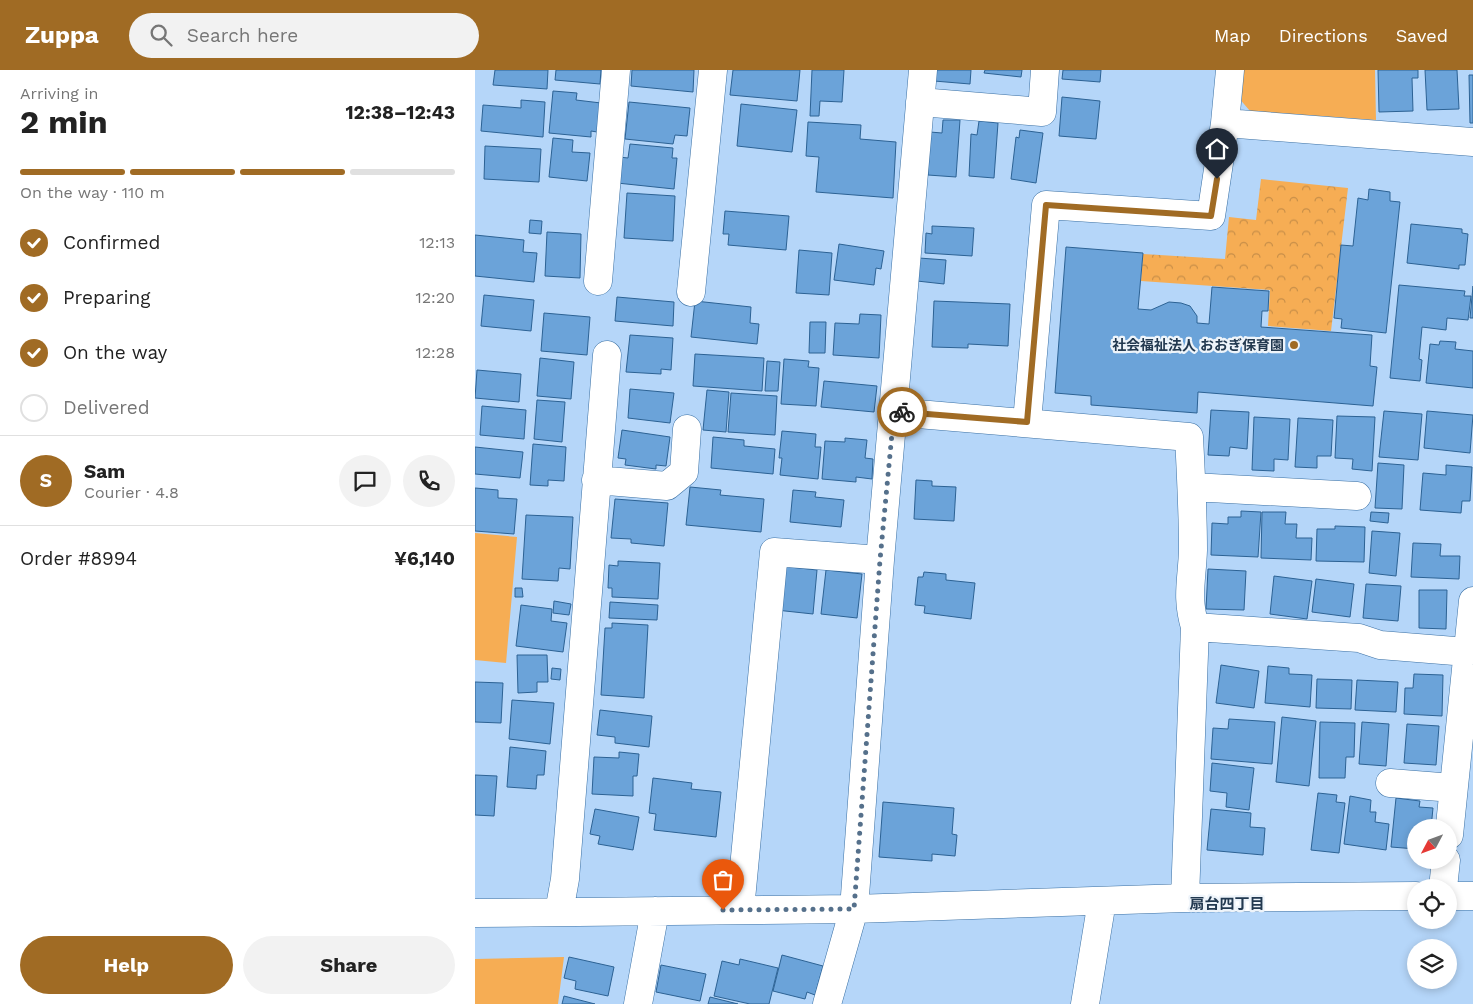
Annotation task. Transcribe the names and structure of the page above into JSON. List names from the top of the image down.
{
  "districts": ["扇台四丁目"],
  "places": ["社会福祉法人 おおぎ保育園"],
  "north": "bottom left",
  "page": {
    "header": "Zuppa",
    "search": "Search here",
    "nav": ["Map", "Directions", "Saved"],
    "heading": ["2 min", "Arriving in", "12:38–12:43"],
    "panel": [
      "Sam",
      "Courier · 4.8",
      "Order #8994",
      "¥6,140"
    ],
    "bar": "On the way · 110 m",
    "list": [
      ["Confirmed", "12:13"],
      ["Preparing", "12:20"],
      ["On the way", "12:28"],
      "Delivered"
    ],
    "round": "S",
    "buttons": ["Help", "Share"]
  }
}
